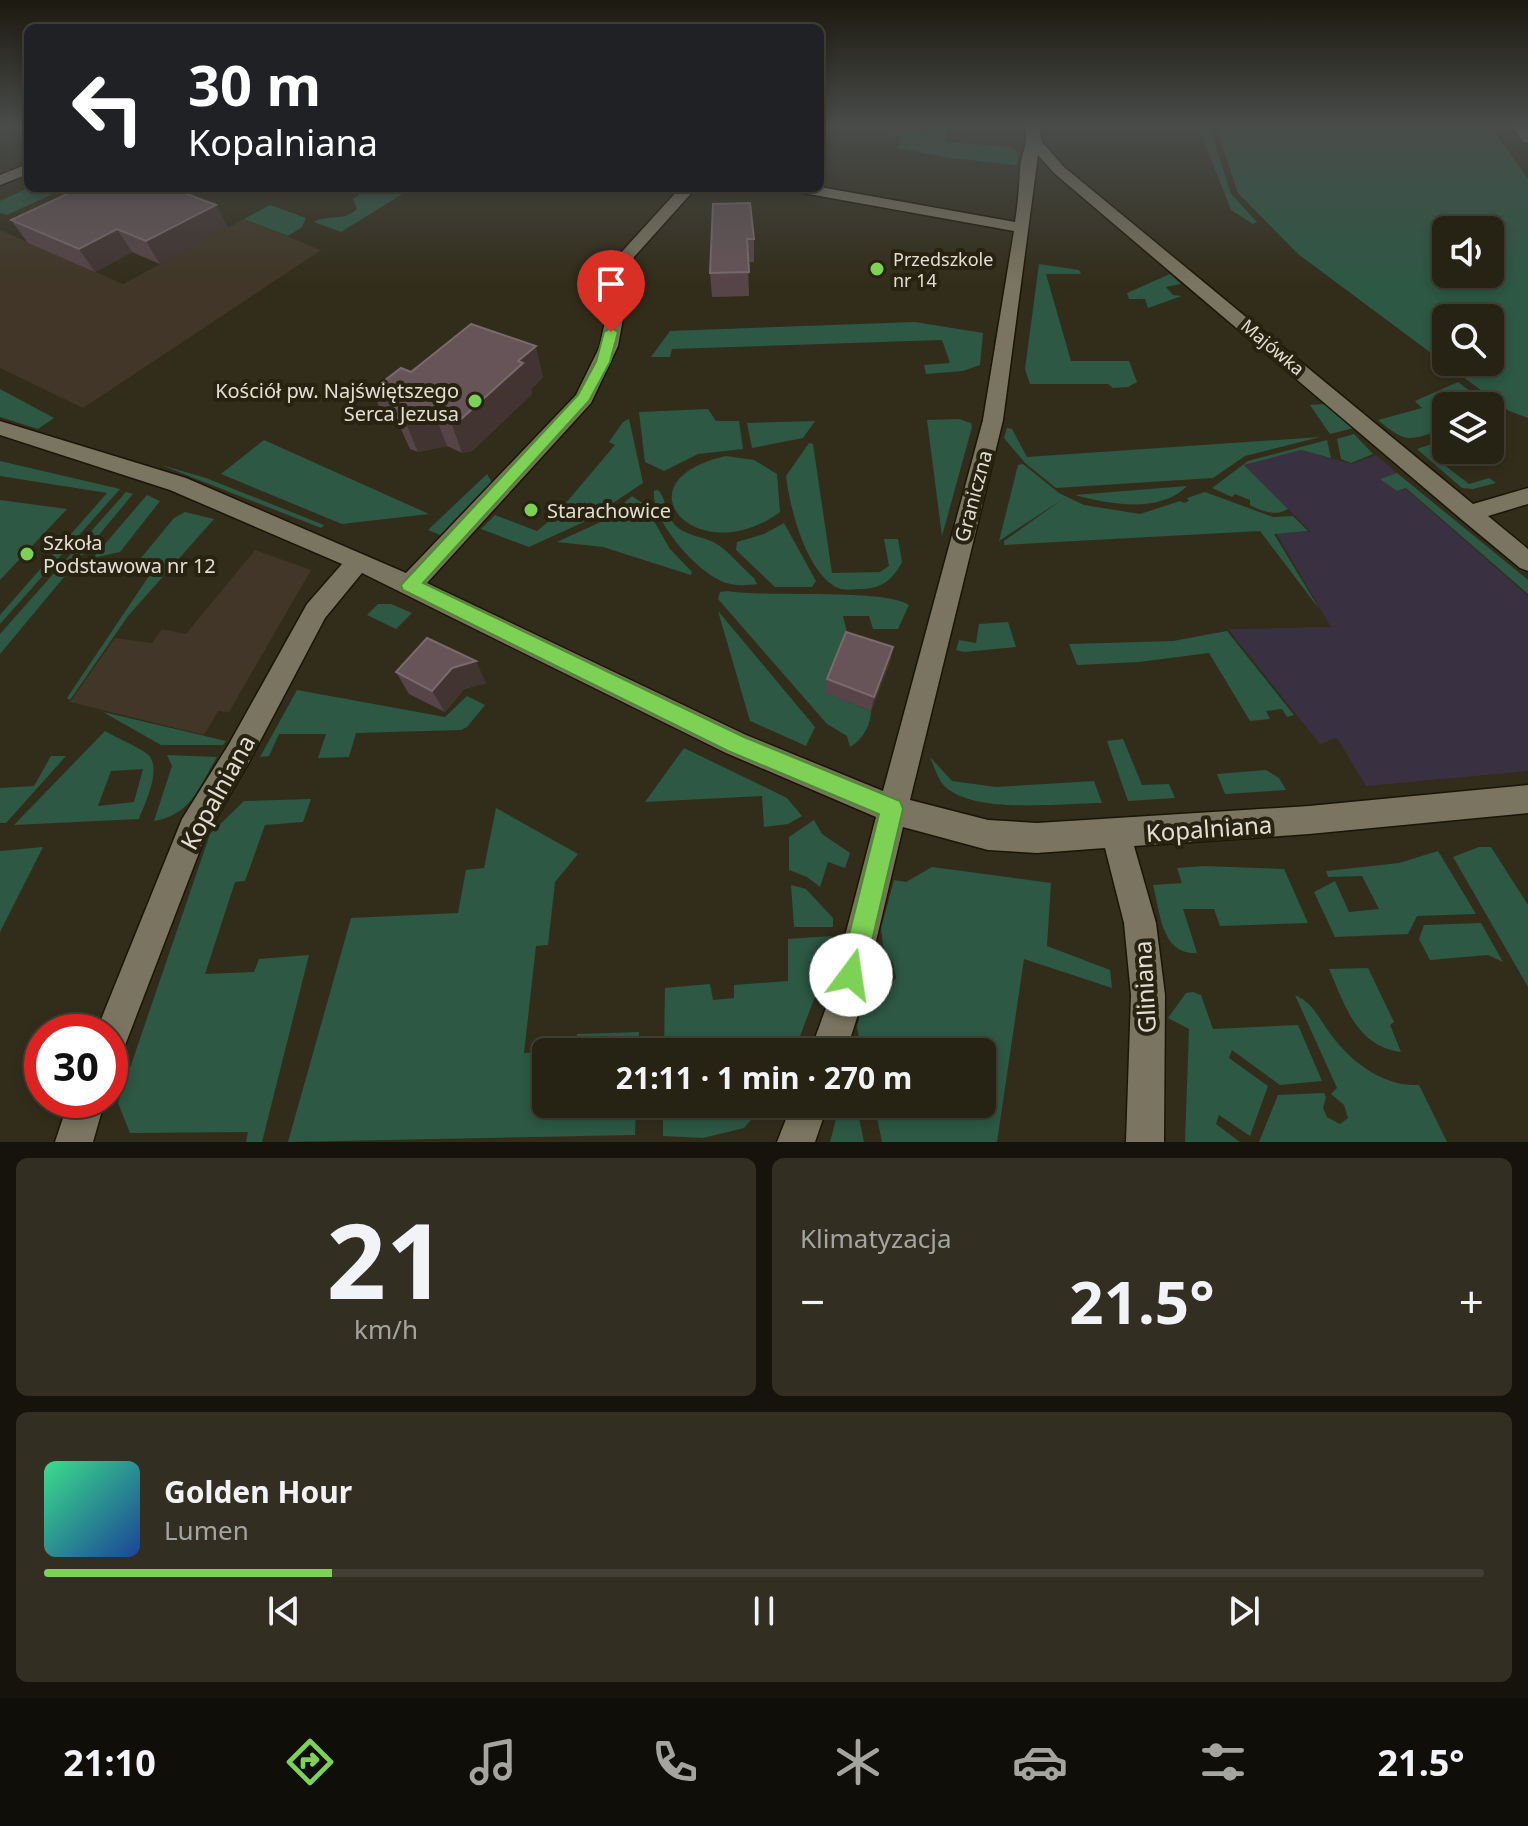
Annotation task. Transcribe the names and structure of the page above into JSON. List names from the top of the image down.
{
  "streets": {
    "street": [
      "Majówka",
      "Graniczna",
      "Kopalniana",
      "Gliniana"
    ]
  },
  "crossings": [
    ["Graniczna", "Kopalniana"],
    ["Kopalniana", "Gliniana"]
  ],
  "places": [
    "Przedszkole nr 14",
    "Kościół pw. Najświętszego Serca Jezusa",
    "Starachowice",
    "Szkoła Podstawowa nr 12"
  ],
  "page": {
    "turn": ["30 m", "Kopalniana"],
    "limit": "30",
    "trip": "21:11 · 1 min · 270 m",
    "tile": [
      ["21", "km/h"],
      "Klimatyzacja"
    ],
    "heat": ["−", "21.5°", "+"],
    "song": ["Golden Hour", "Lumen"],
    "tabs": ["21:10", "21.5°"]
  }
}
